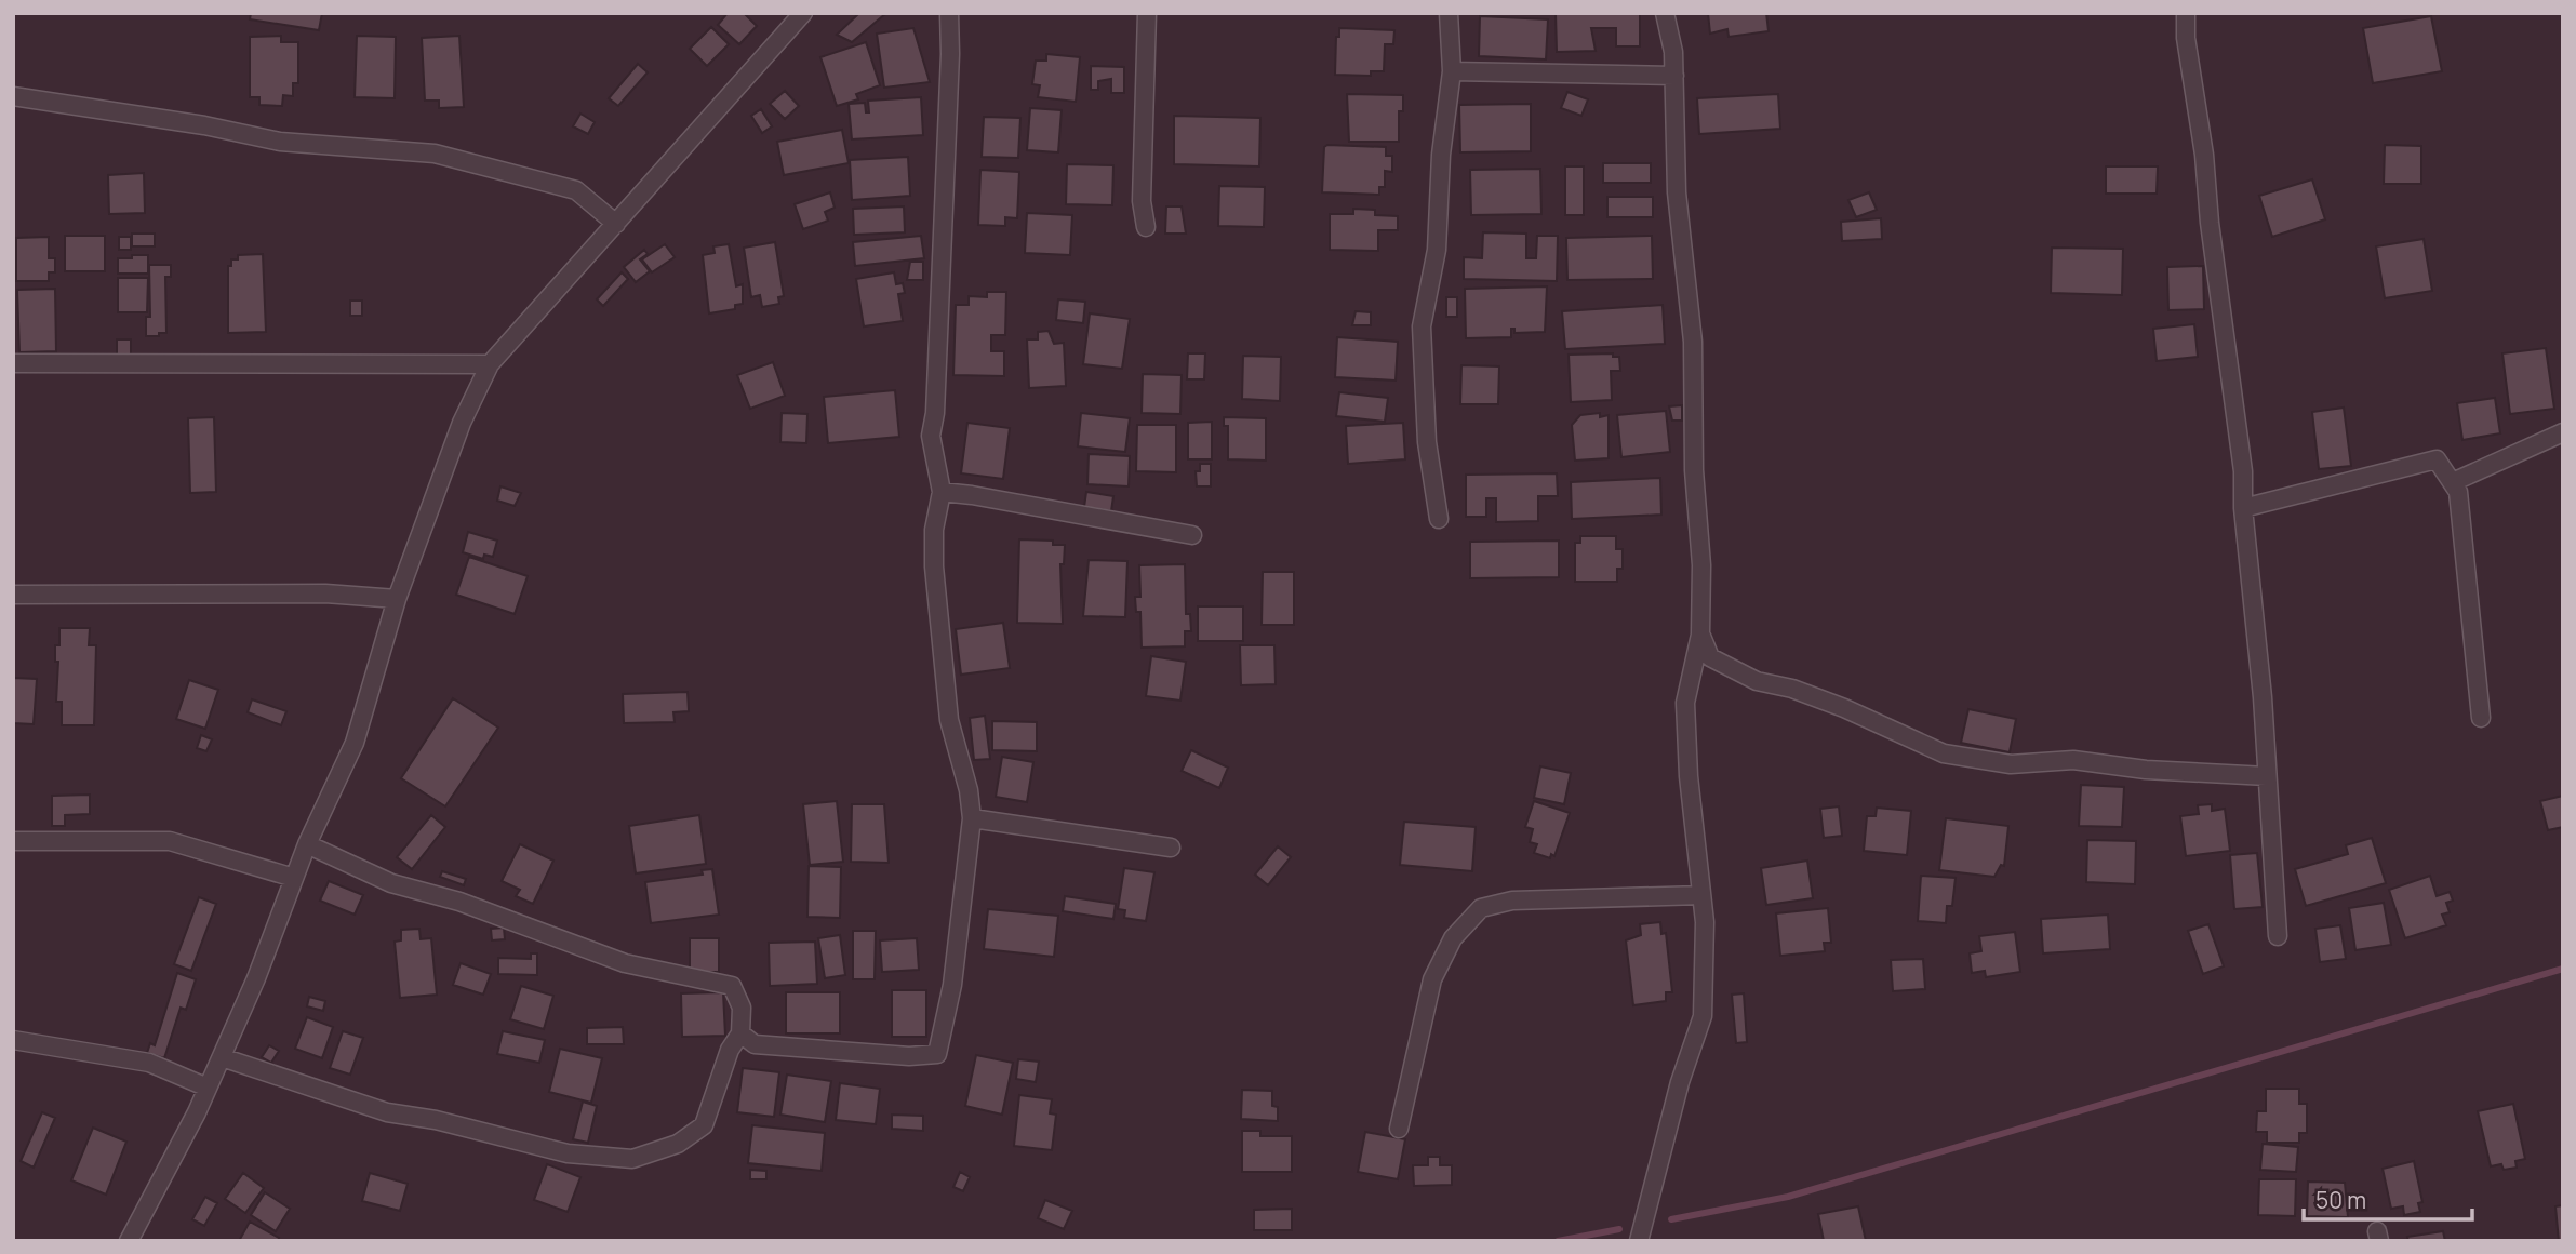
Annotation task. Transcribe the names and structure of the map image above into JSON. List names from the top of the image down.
{
  "scale_bar": "50 m"
}
